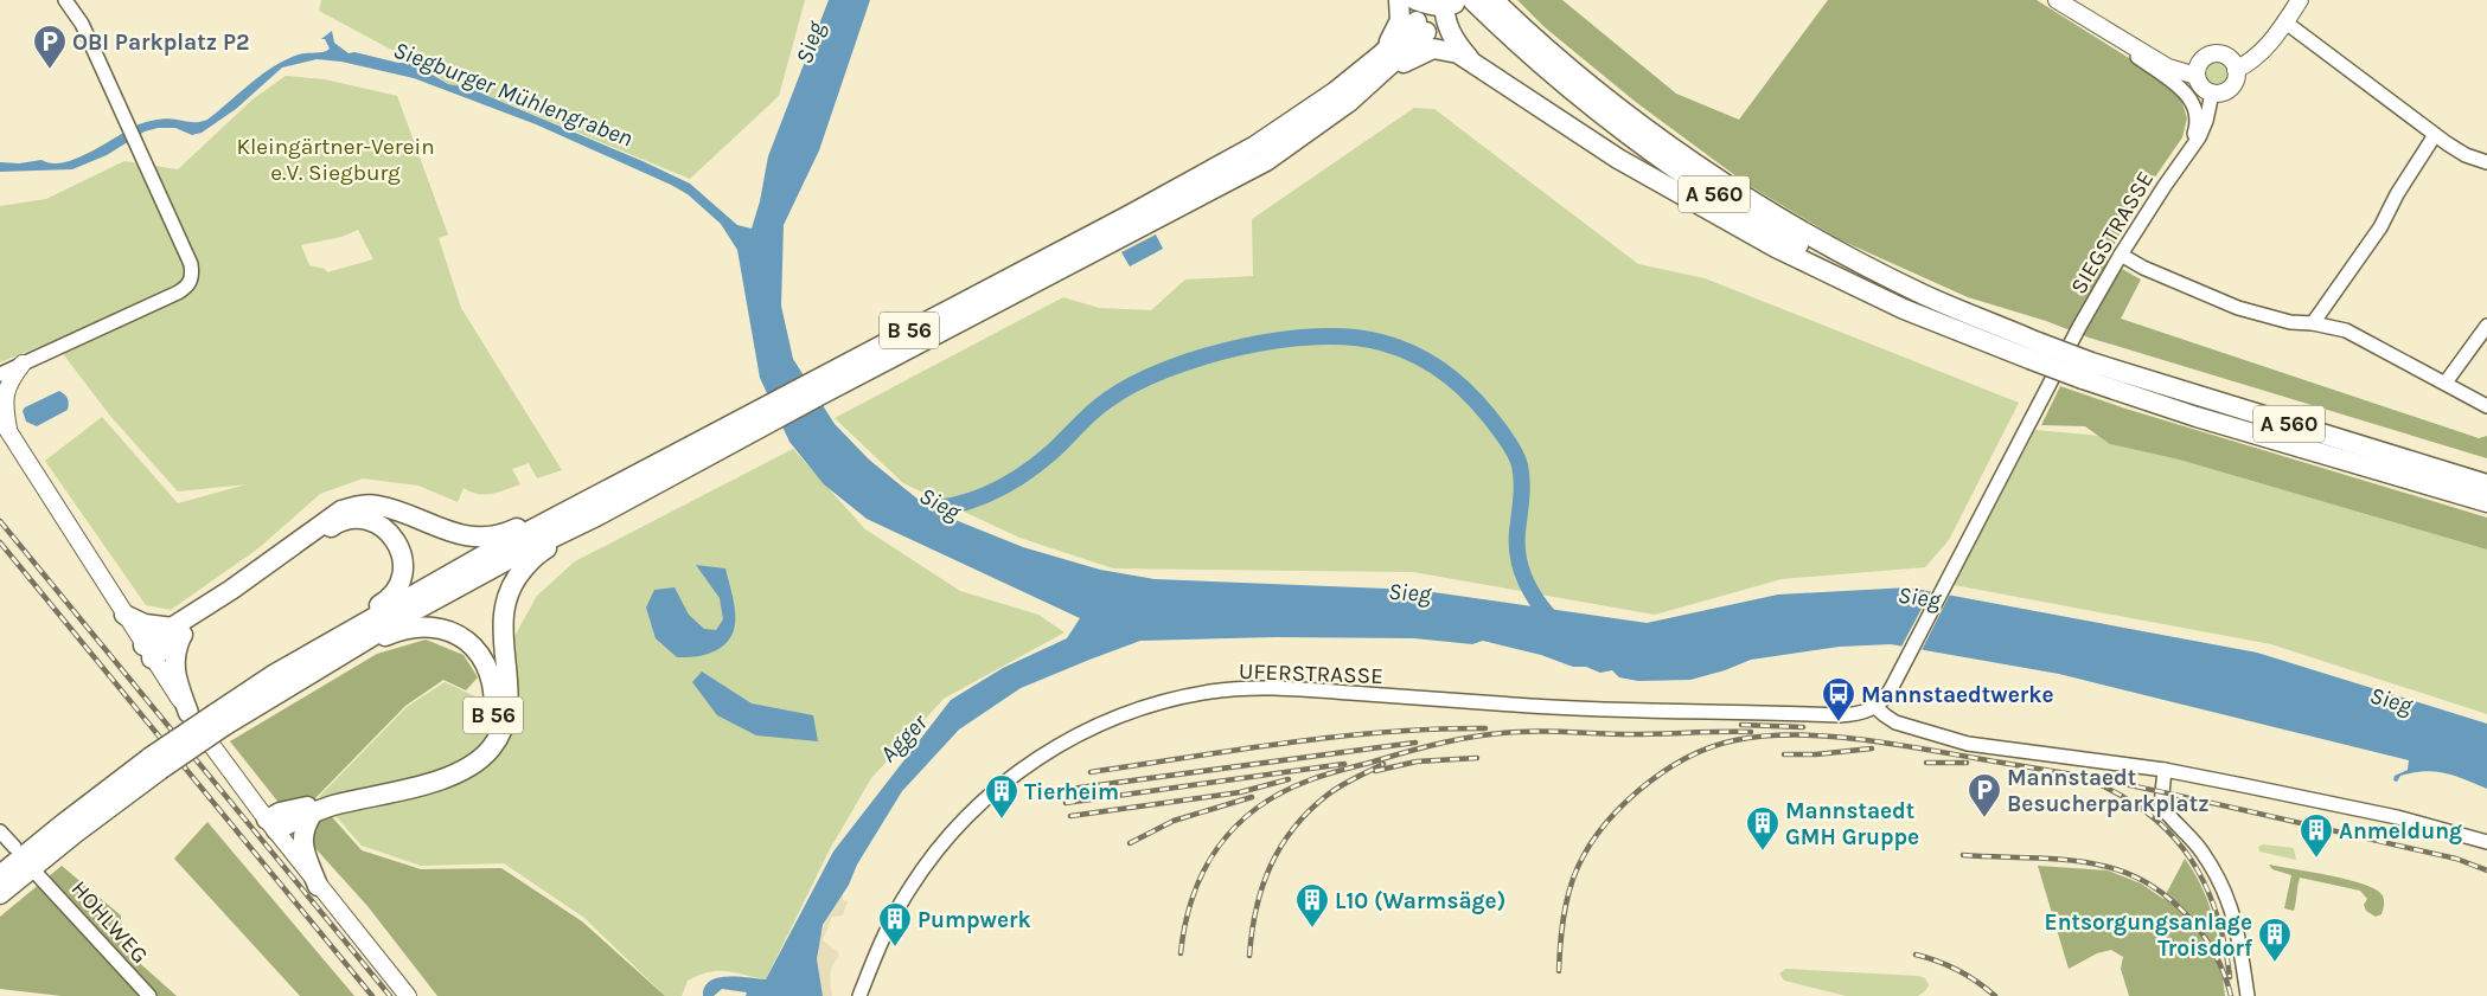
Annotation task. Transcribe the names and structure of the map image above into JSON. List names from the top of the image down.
{
  "streets": {
    "highway": ["A 560", "B 56"],
    "street": ["SIEGSTRASSE", "UFERSTRASSE", "HOHLWEG"]
  },
  "crossings": [
    ["A 560", "B 56"],
    ["SIEGSTRASSE", "UFERSTRASSE"]
  ],
  "water": ["Sieg", "Siegburger Mühlengraben", "Agger"],
  "parks": ["Kleingärtner-Verein e.V. Siegburg"],
  "places": {
    "parking": ["OBI Parkplatz P2", "Mannstaedt Besucherparkplatz"],
    "bus stop": ["Mannstaedtwerke"],
    "building": [
      "Tierheim",
      "Mannstaedt GMH Gruppe",
      "Anmeldung",
      "L10 (Warmsäge)",
      "Pumpwerk",
      "Entsorgungsanlage Troisdorf"
    ]
  }
}
